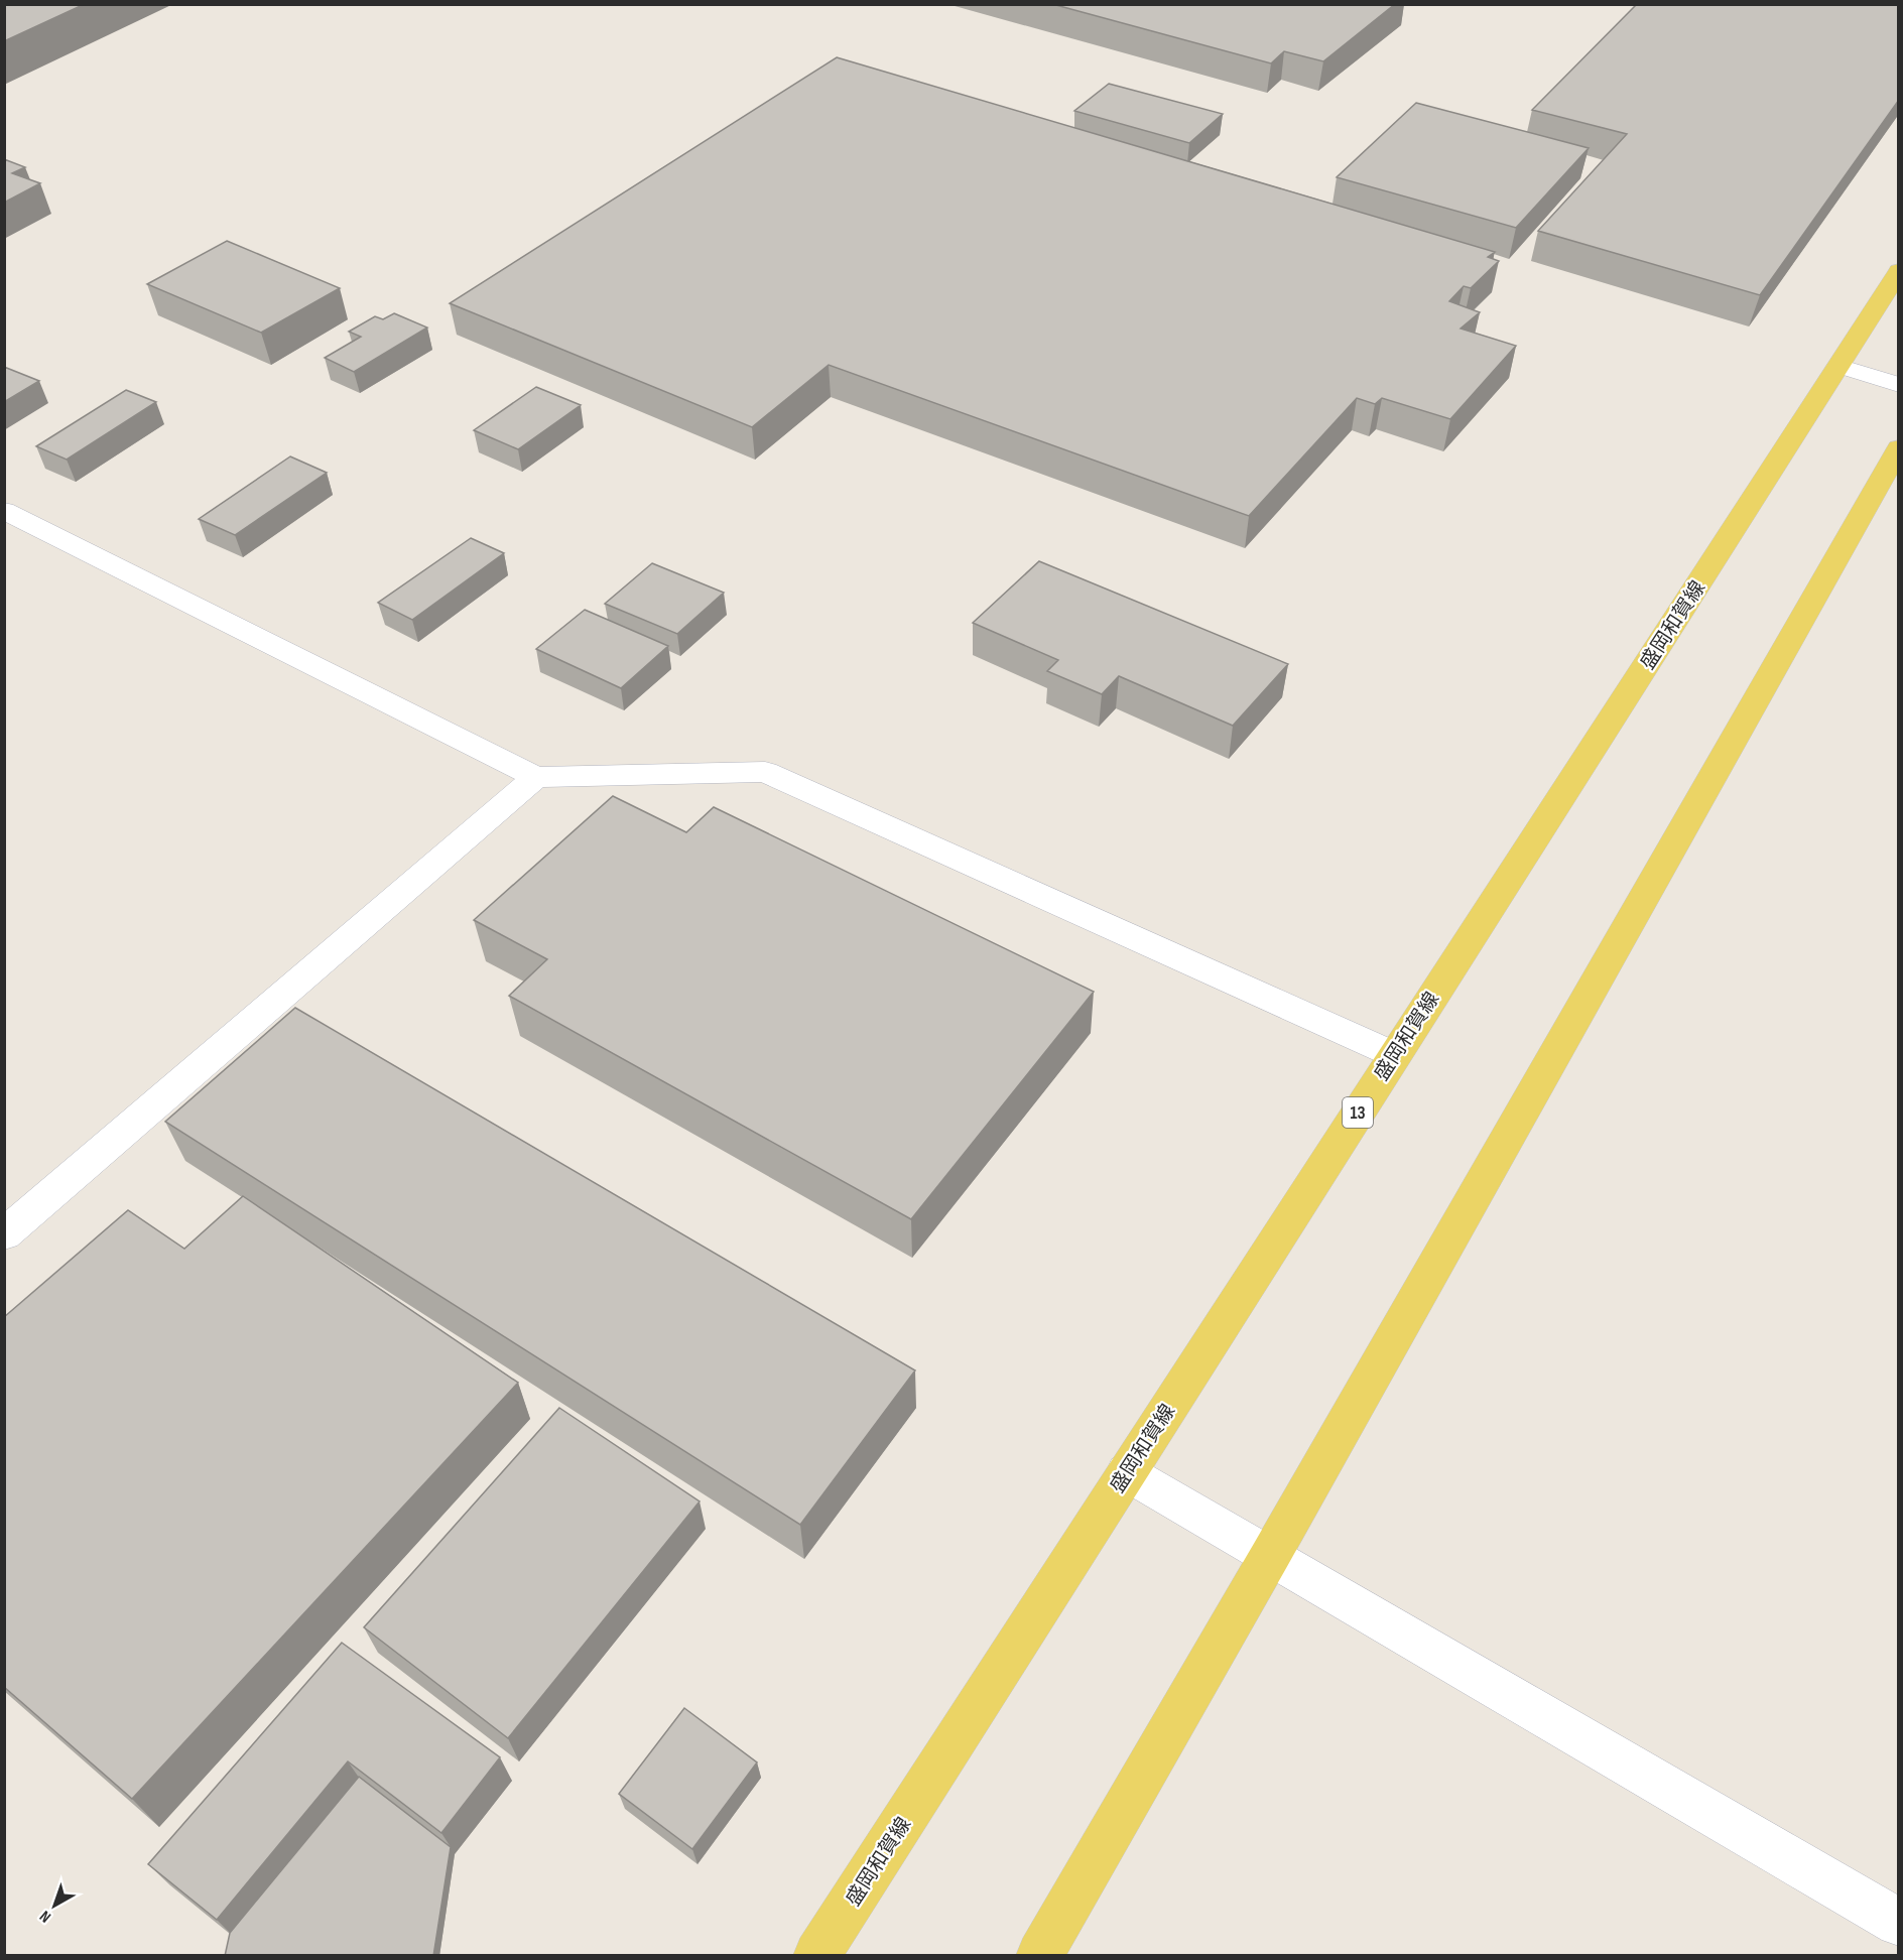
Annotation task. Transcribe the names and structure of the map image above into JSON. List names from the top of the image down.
{
  "streets": {
    "main road": ["盛岡和賀線", "13"]
  },
  "north": "bottom left"
}
